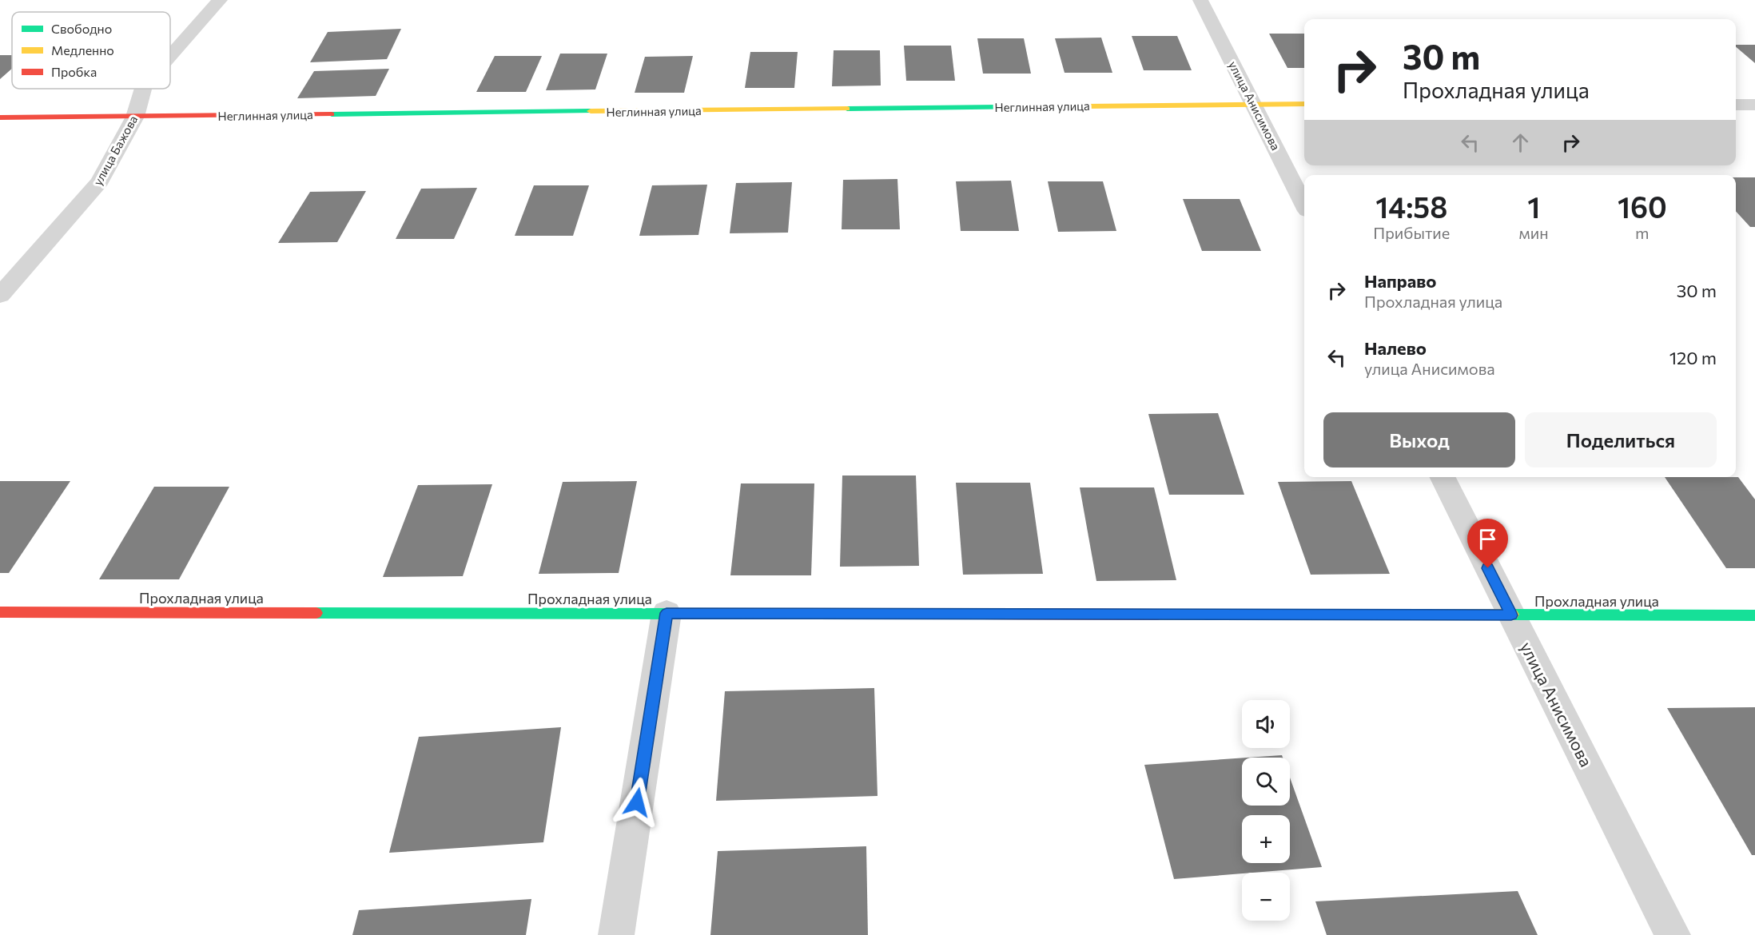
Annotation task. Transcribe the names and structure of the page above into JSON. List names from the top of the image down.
{
  "streets": {
    "street": [
      "улица Анисимова",
      "Неглинная улица",
      "улица Бажова",
      "Прохладная улица"
    ]
  },
  "crossings": [
    ["улица Анисимова", "Неглинная улица"],
    ["улица Анисимова", "Прохладная улица"],
    ["Неглинная улица", "улица Бажова"]
  ],
  "legend": ["Свободно", "Медленно", "Пробка"],
  "page": {
    "turn": ["30 m", "Прохладная улица"],
    "eta": [
      "14:58",
      "Прибытие",
      "1",
      "мин",
      "160",
      "m"
    ],
    "list": [
      {
        "name": "Направо",
        "note": "Прохладная улица",
        "value": "30 m"
      },
      {
        "name": "Налево",
        "note": "улица Анисимова",
        "value": "120 m"
      }
    ],
    "buttons": ["Выход", "Поделиться"],
    "map_buttons": ["+", "−"]
  }
}
